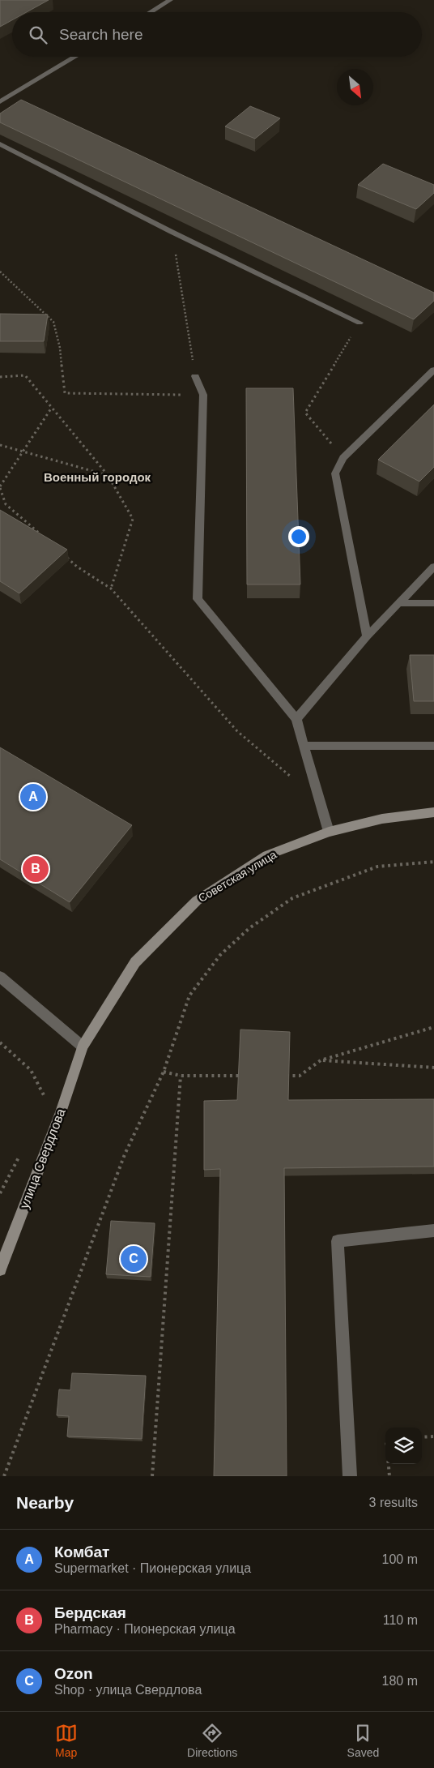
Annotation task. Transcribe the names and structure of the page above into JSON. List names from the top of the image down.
{
  "streets": {
    "street": ["Советская улица", "улица Свердлова"]
  },
  "crossings": [
    ["Советская улица", "улица Свердлова"]
  ],
  "districts": ["Военный городок"],
  "north": "bottom right",
  "page": {
    "search": "Search here",
    "pins": ["A", "B", "C"],
    "heading": ["Nearby", "3 results"],
    "list": [
      {
        "mark": "A",
        "name": "Комбат",
        "note": "Supermarket · Пионерская улица",
        "value": "100 m"
      },
      {
        "mark": "B",
        "name": "Бердская",
        "note": "Pharmacy · Пионерская улица",
        "value": "110 m"
      },
      {
        "mark": "C",
        "name": "Ozon",
        "note": "Shop · улица Свердлова",
        "value": "180 m"
      }
    ],
    "nav": ["Map", "Directions", "Saved"]
  }
}
